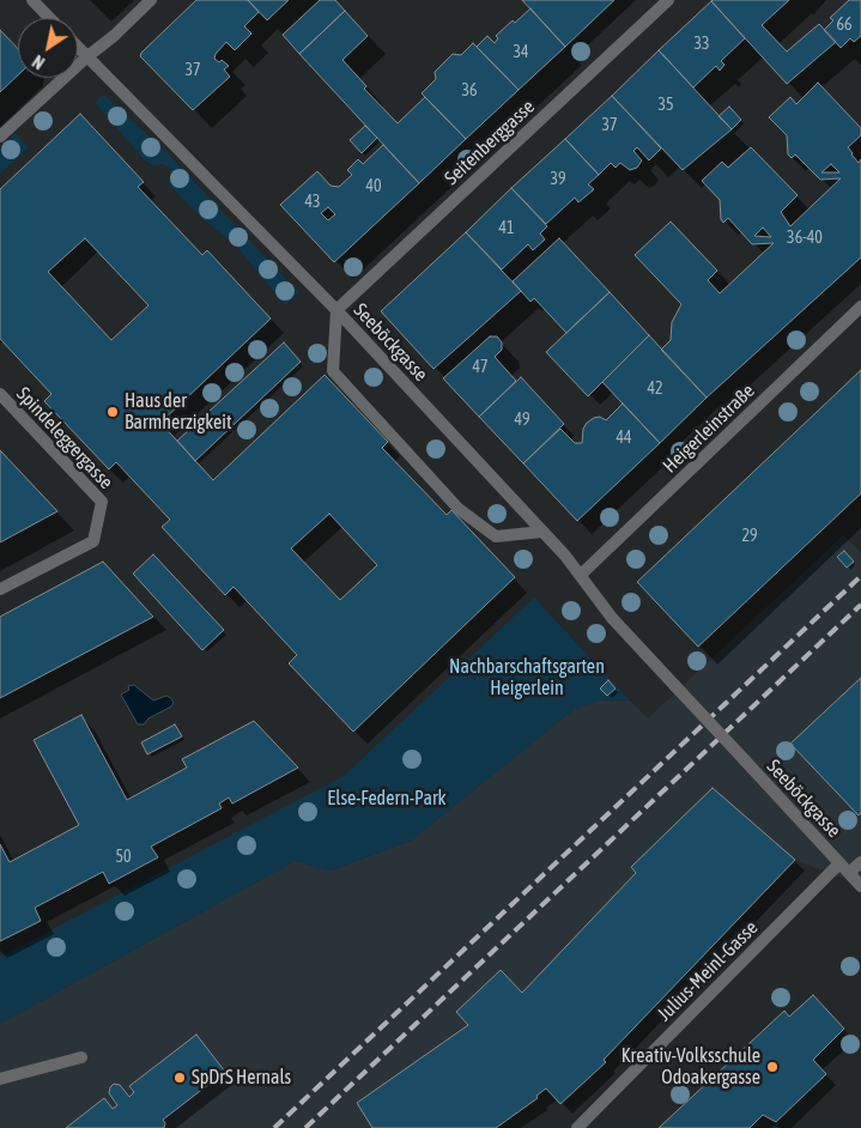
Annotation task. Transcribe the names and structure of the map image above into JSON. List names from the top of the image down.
{
  "streets": {
    "street": [
      "Seitenberggasse",
      "Seeböckgasse",
      "Heigerleinstraße",
      "Spindeleggergasse",
      "Julius-Meinl-Gasse"
    ]
  },
  "crossings": [
    ["Seitenberggasse", "Seeböckgasse"],
    ["Seeböckgasse", "Heigerleinstraße"],
    ["Seeböckgasse", "Julius-Meinl-Gasse"]
  ],
  "parks": ["Nachbarschaftsgarten Heigerlein", "Else-Federn-Park"],
  "places": ["Haus der Barmherzigkeit", "Kreativ-Volksschule Odoakergasse", "SpDrS Hernals"],
  "house_numbers": [
    "66",
    "33",
    "34",
    "37",
    "36",
    "35",
    "37",
    "39",
    "40",
    "43",
    "41",
    "36-40",
    "47",
    "42",
    "49",
    "44",
    "29",
    "50"
  ],
  "north": "bottom left"
}
